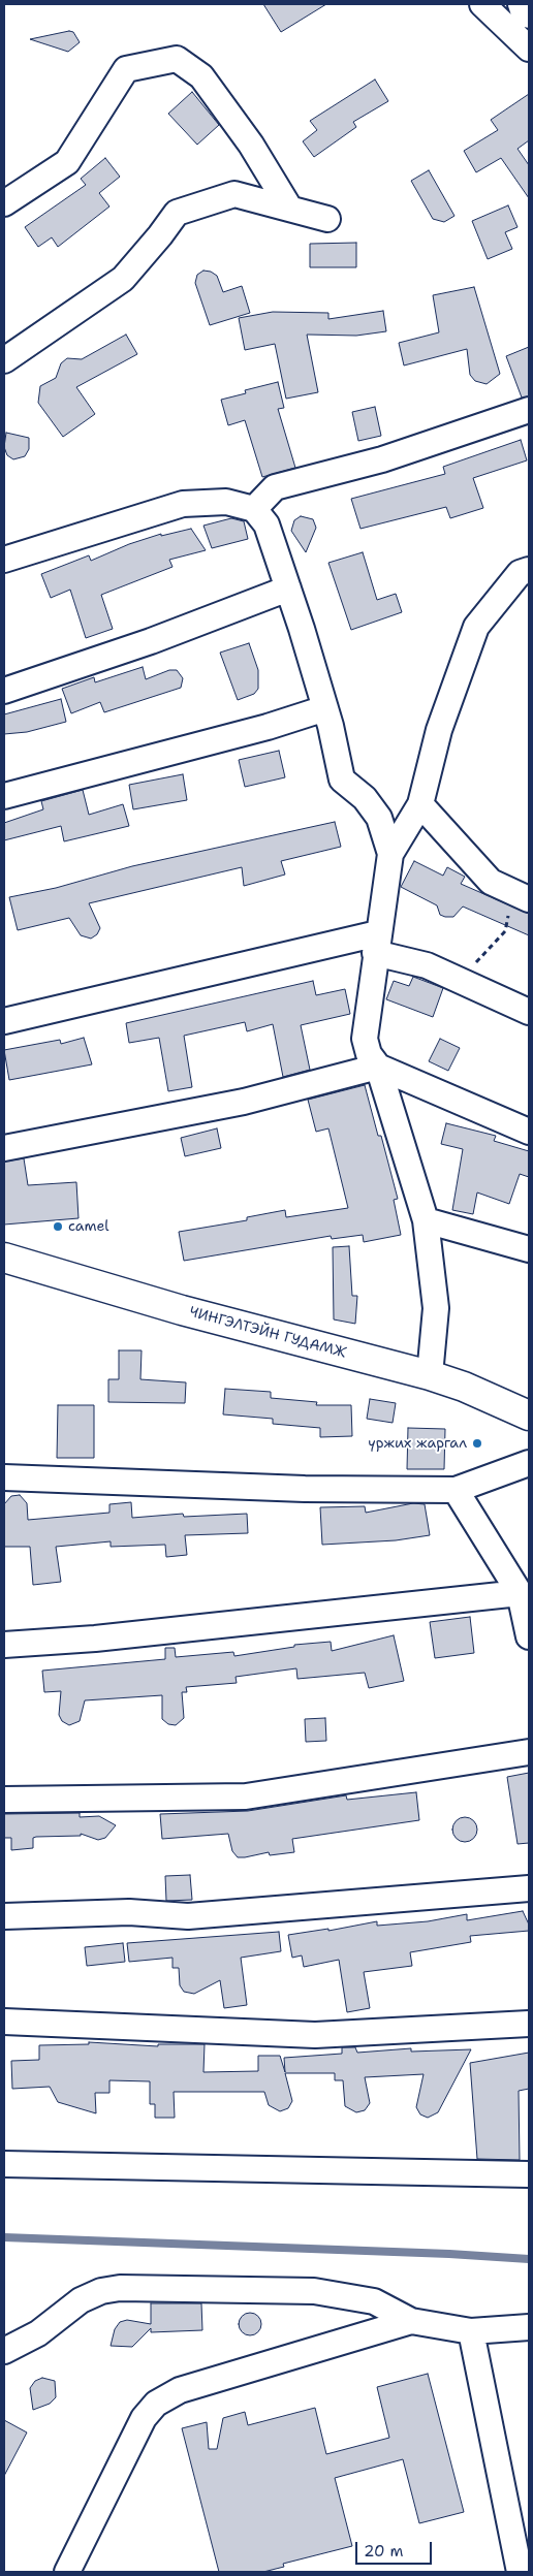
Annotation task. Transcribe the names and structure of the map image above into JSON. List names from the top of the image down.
{
  "streets": {
    "main road": ["ЧИНГЭЛТЭЙН ГУДАМЖ"]
  },
  "places": ["camel", "үржих жаргал"],
  "scale_bar": "20 m"
}
